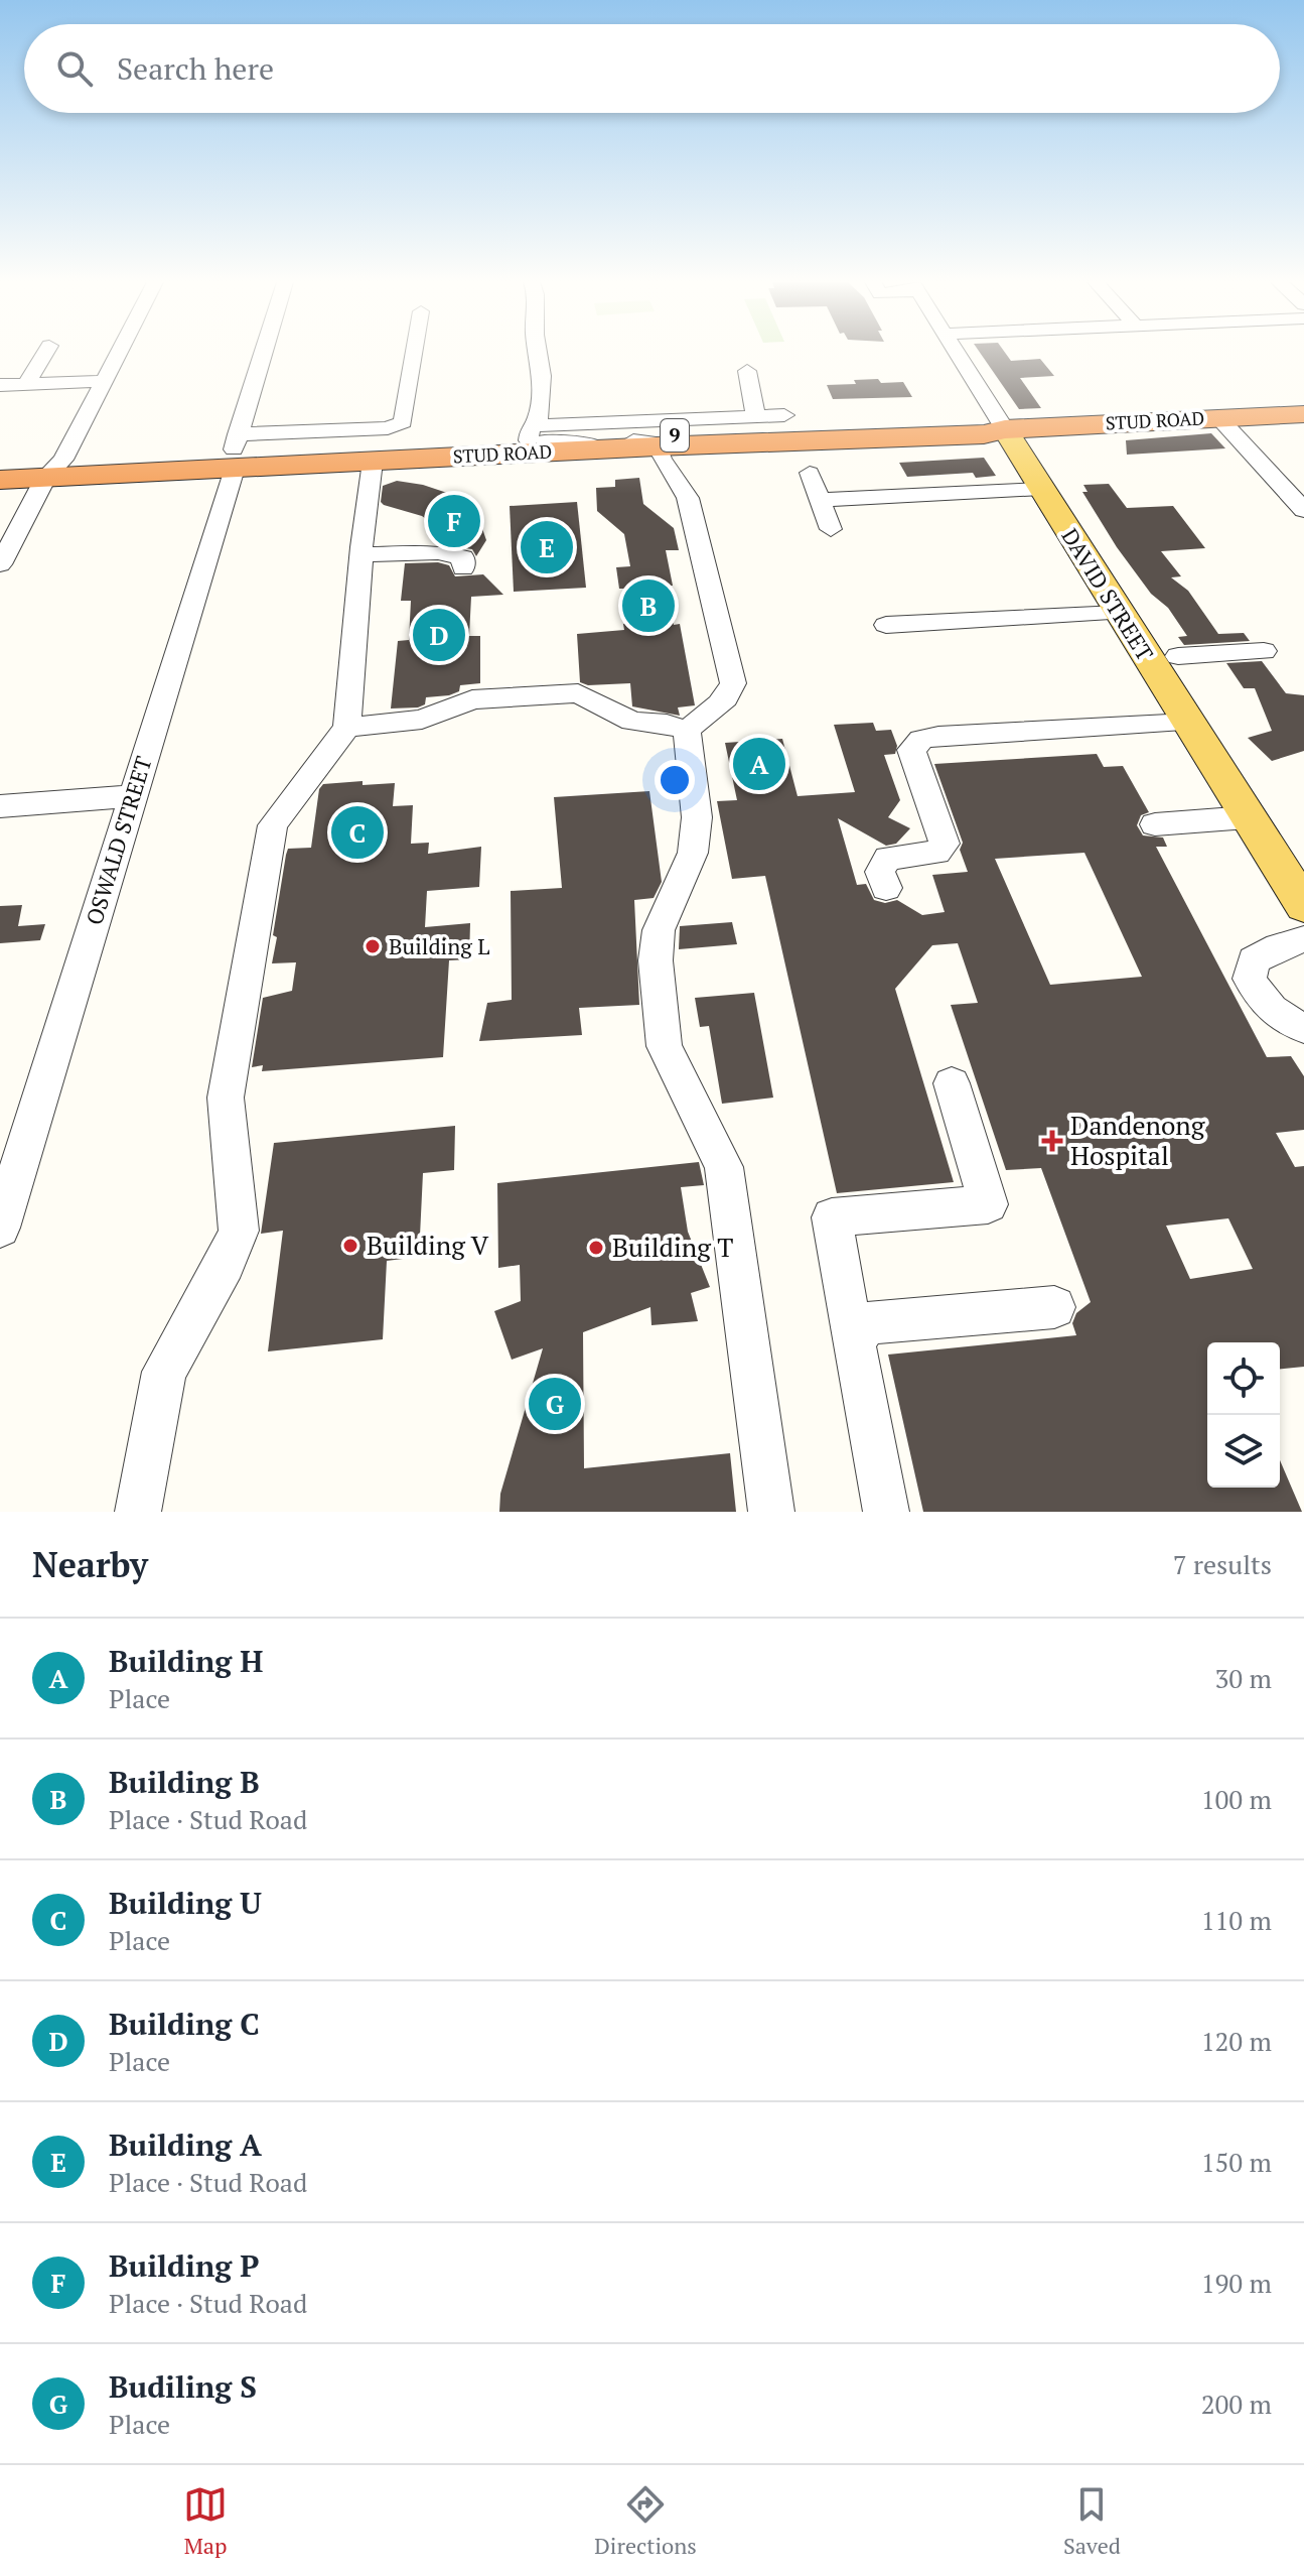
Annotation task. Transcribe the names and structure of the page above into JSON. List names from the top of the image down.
{
  "streets": {
    "highway": ["STUD ROAD", "9"],
    "main road": ["DAVID STREET"],
    "street": ["OSWALD STREET"]
  },
  "crossings": [
    ["STUD ROAD", "DAVID STREET"],
    ["STUD ROAD", "OSWALD STREET"]
  ],
  "places": {
    "other": ["Building L", "Building V", "Building T"],
    "health": ["Dandenong Hospital"]
  },
  "page": {
    "search": "Search here",
    "pins": [
      "F",
      "E",
      "B",
      "D",
      "A",
      "C",
      "G"
    ],
    "heading": ["Nearby", "7 results"],
    "list": [
      {
        "mark": "A",
        "name": "Building H",
        "note": "Place",
        "value": "30 m"
      },
      {
        "mark": "B",
        "name": "Building B",
        "note": "Place · Stud Road",
        "value": "100 m"
      },
      {
        "mark": "C",
        "name": "Building U",
        "note": "Place",
        "value": "110 m"
      },
      {
        "mark": "D",
        "name": "Building C",
        "note": "Place",
        "value": "120 m"
      },
      {
        "mark": "E",
        "name": "Building A",
        "note": "Place · Stud Road",
        "value": "150 m"
      },
      {
        "mark": "F",
        "name": "Building P",
        "note": "Place · Stud Road",
        "value": "190 m"
      },
      {
        "mark": "G",
        "name": "Budiling S",
        "note": "Place",
        "value": "200 m"
      }
    ],
    "nav": ["Map", "Directions", "Saved"]
  }
}
